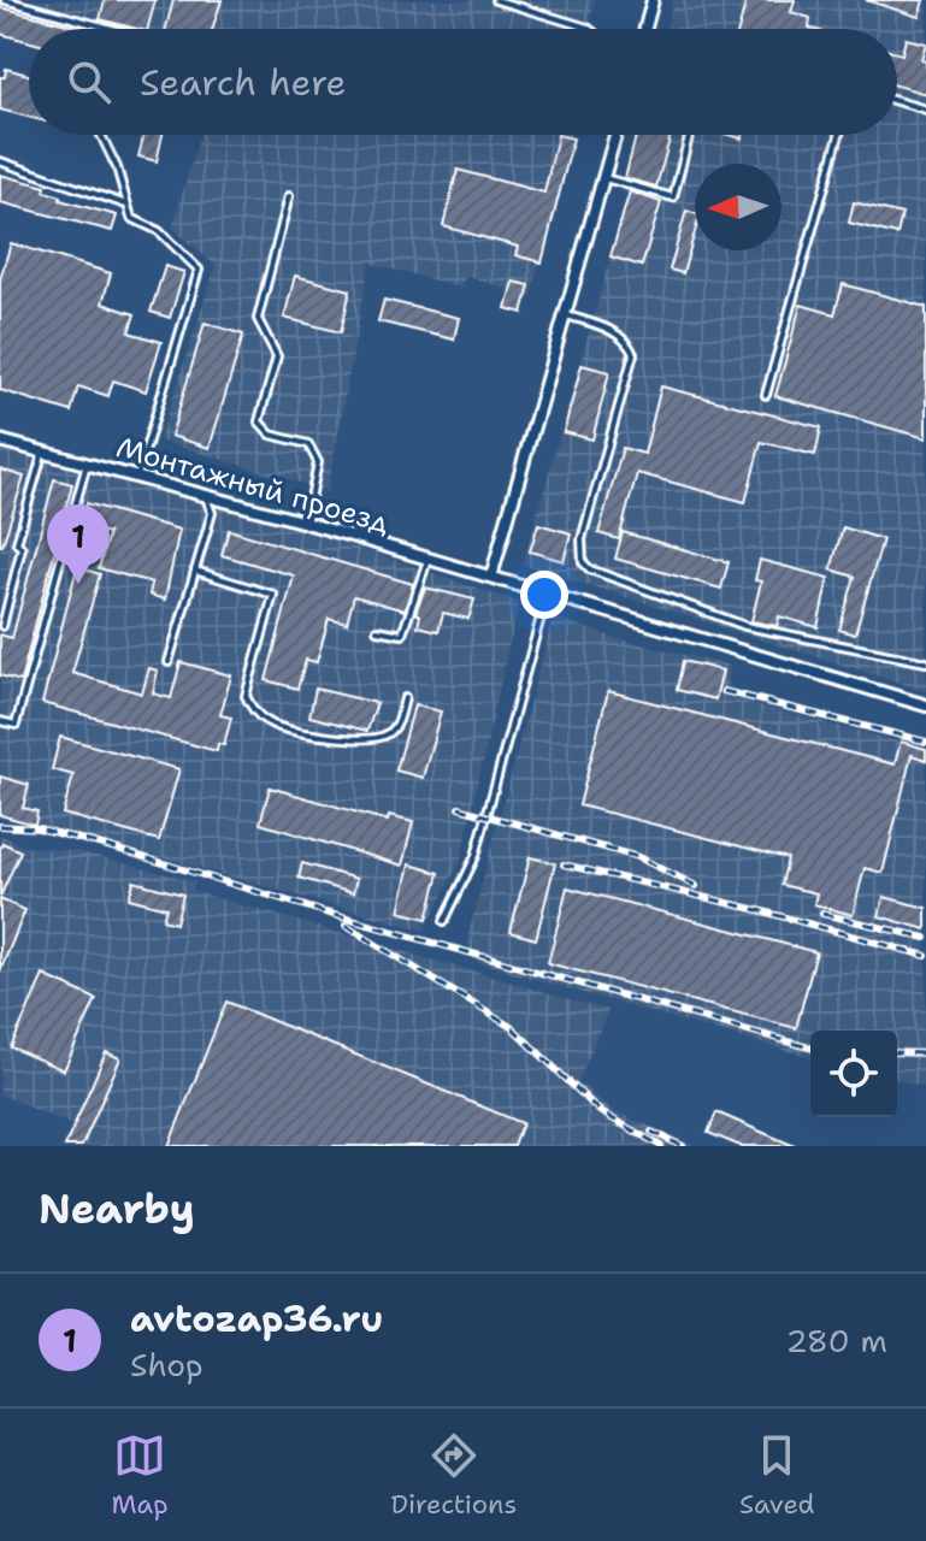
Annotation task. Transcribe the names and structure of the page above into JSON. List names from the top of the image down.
{
  "streets": {
    "street": ["Монтажный проезд"]
  },
  "north": "left",
  "page": {
    "search": "Search here",
    "pins": "1",
    "heading": "Nearby",
    "list": [
      {
        "mark": "1",
        "name": "avtozap36.ru",
        "note": "Shop",
        "value": "280 m"
      }
    ],
    "nav": ["Map", "Directions", "Saved"]
  }
}
